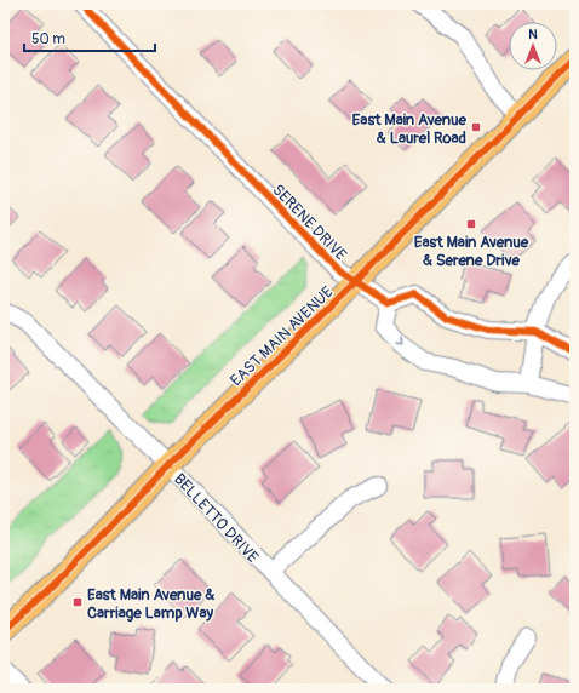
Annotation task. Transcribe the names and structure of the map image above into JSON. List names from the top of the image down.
{
  "streets": {
    "main road": ["EAST MAIN AVENUE"],
    "street": ["SERENE DRIVE", "BELLETTO DRIVE"]
  },
  "crossings": [
    ["SERENE DRIVE", "EAST MAIN AVENUE"],
    ["EAST MAIN AVENUE", "BELLETTO DRIVE"]
  ],
  "places": {
    "transit": ["East Main Avenue & Laurel Road", "East Main Avenue & Serene Drive", "East Main Avenue & Carriage Lamp Way"]
  },
  "scale_bar": "50 m",
  "north": "top"
}
